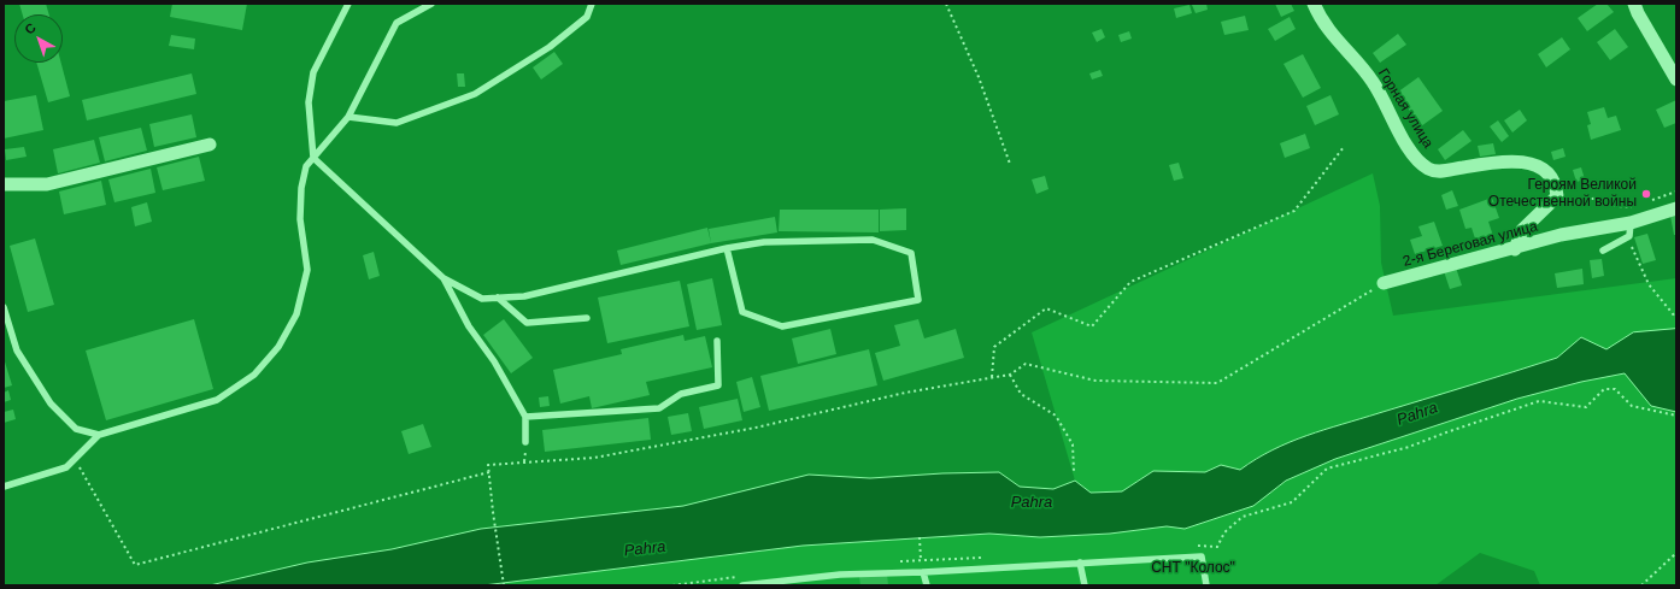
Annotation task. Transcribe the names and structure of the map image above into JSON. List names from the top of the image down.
{
  "streets": {
    "street": ["Горная улица", "2-я Береговая улица"]
  },
  "water": ["Pahra"],
  "parks": ["СНТ \"Колос\""],
  "places": ["Героям Великой Отечественной войны"],
  "north": "top left"
}
